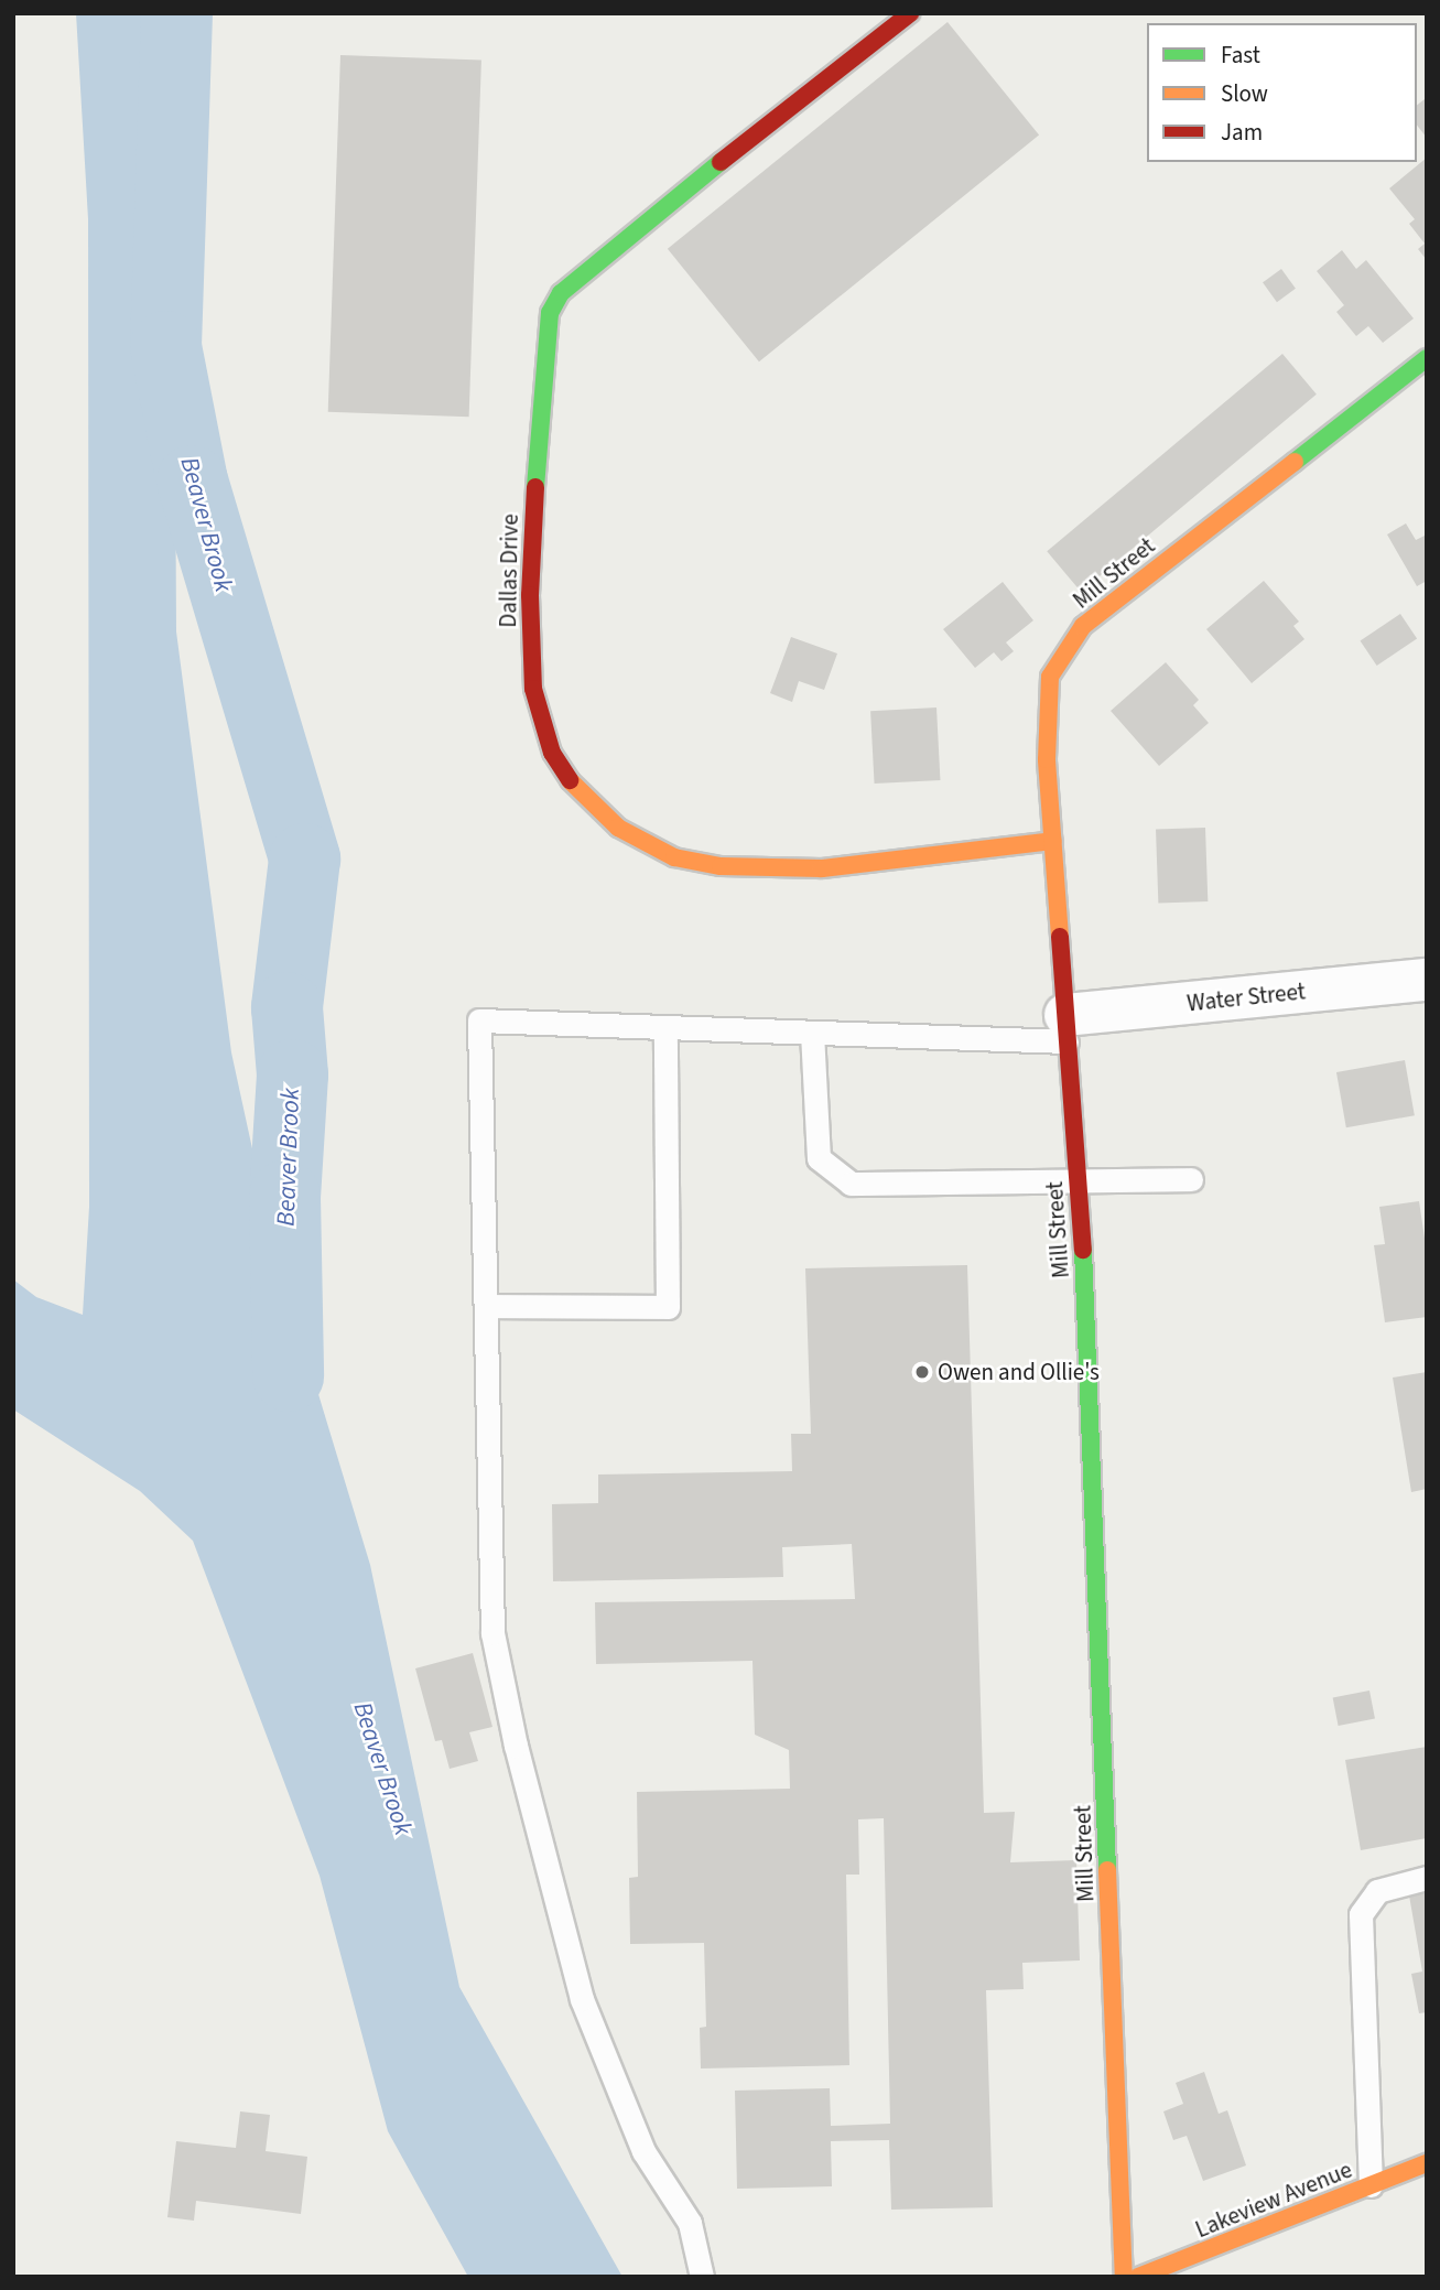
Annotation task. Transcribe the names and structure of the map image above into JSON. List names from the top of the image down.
{
  "streets": {
    "street": [
      "Dallas Drive",
      "Mill Street",
      "Water Street",
      "Lakeview Avenue"
    ]
  },
  "crossings": [
    ["Dallas Drive", "Mill Street"],
    ["Mill Street", "Water Street"]
  ],
  "water": ["Beaver Brook"],
  "places": ["Owen and Ollie's"],
  "legend": ["Fast", "Slow", "Jam"]
}
